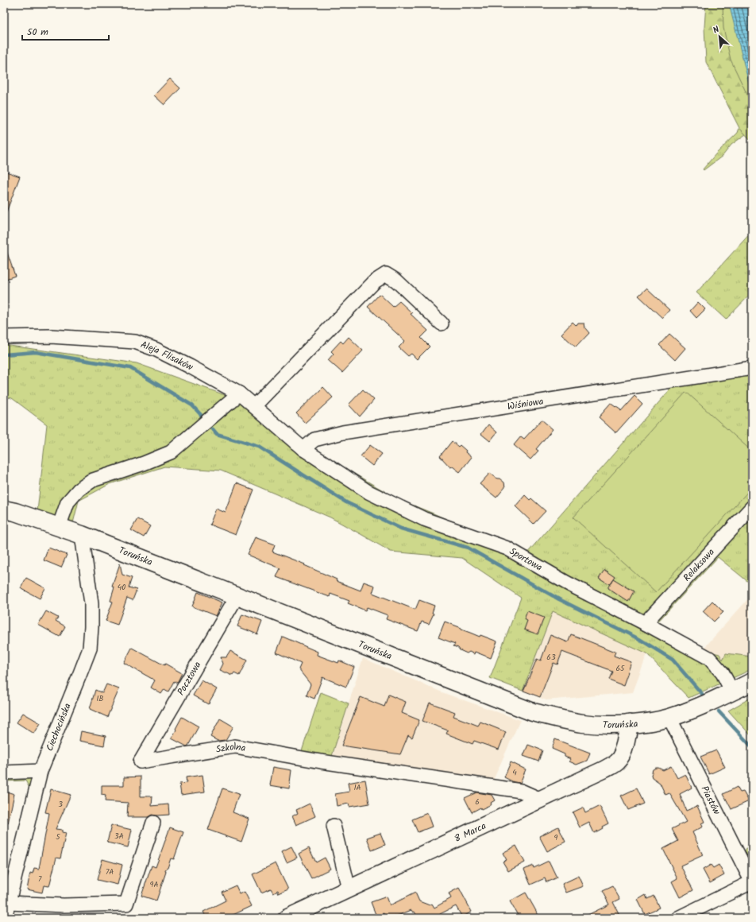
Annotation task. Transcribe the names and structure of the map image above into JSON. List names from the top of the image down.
{
  "streets": {
    "main road": ["Toruńska"],
    "street": [
      "Aleja Flisaków",
      "Wiśniowa",
      "Sportowa",
      "Relaksowa",
      "Pocztowa",
      "Ciechocińska",
      "Szkolna",
      "Piastów",
      "8 Marca"
    ]
  },
  "crossings": [
    ["Aleja Flisaków", "Wiśniowa"],
    ["Aleja Flisaków", "Sportowa"],
    ["Wiśniowa", "Sportowa"],
    ["Toruńska", "Sportowa"],
    ["Toruńska", "Pocztowa"],
    ["Toruńska", "Ciechocińska"],
    ["Toruńska", "Piastów"],
    ["Toruńska", "8 Marca"],
    ["Sportowa", "Relaksowa"],
    ["Pocztowa", "Szkolna"],
    ["Szkolna", "8 Marca"]
  ],
  "house_numbers": [
    "40",
    "63",
    "65",
    "1B",
    "4",
    "1A",
    "6",
    "3",
    "3A",
    "5",
    "9",
    "7A",
    "7",
    "9A"
  ],
  "scale_bar": "50 m",
  "north": "top left"
}
